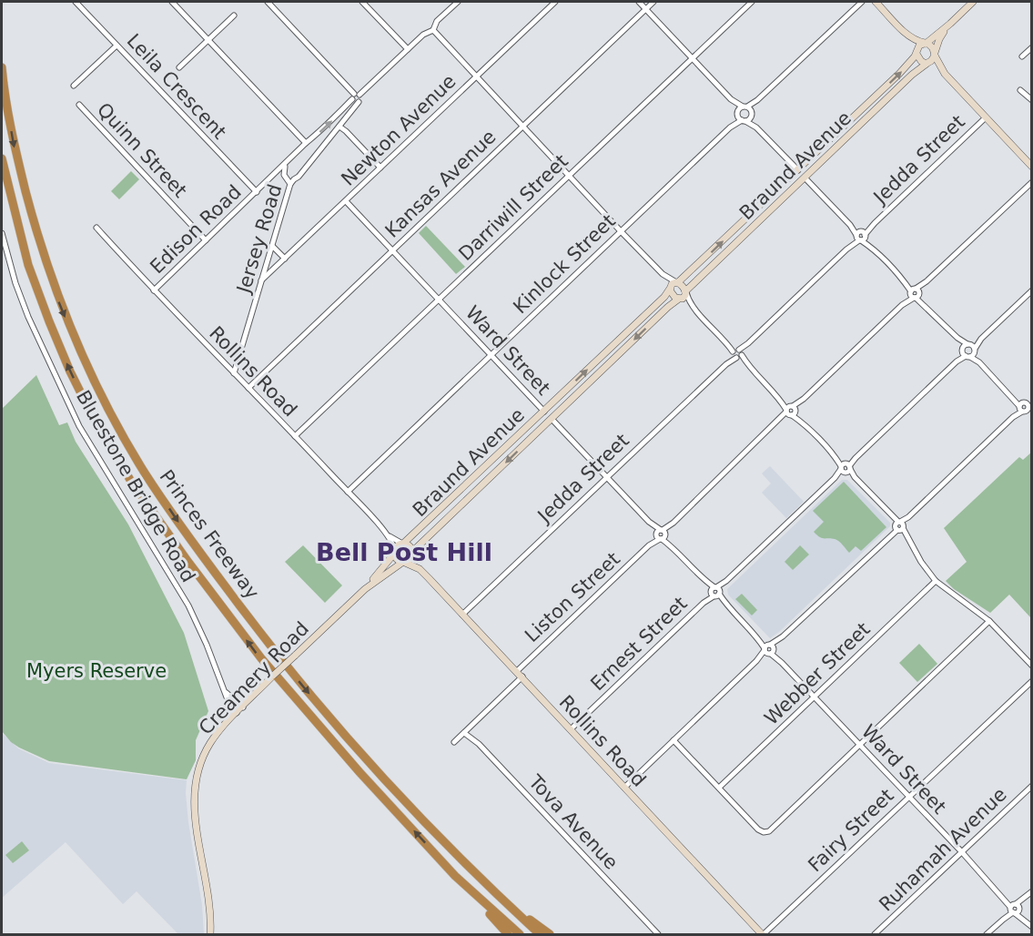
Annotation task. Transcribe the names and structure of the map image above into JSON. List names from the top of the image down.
{
  "streets": {
    "highway": ["Princes Freeway"],
    "street": [
      "Leila Crescent",
      "Newton Avenue",
      "Quinn Street",
      "Jedda Street",
      "Braund Avenue",
      "Kansas Avenue",
      "Darriwill Street",
      "Edison Road",
      "Jersey Road",
      "Kinlock Street",
      "Ward Street",
      "Rollins Road",
      "Bluestone Bridge Road",
      "Liston Street",
      "Ernest Street",
      "Webber Street",
      "Creamery Road",
      "Tova Avenue",
      "Fairy Street",
      "Ruhamah Avenue"
    ]
  },
  "crossings": [
    ["Leila Crescent", "Edison Road"],
    ["Newton Avenue", "Jersey Road"],
    ["Newton Avenue", "Ward Street"],
    ["Quinn Street", "Edison Road"],
    ["Jedda Street", "Ward Street"],
    ["Jedda Street", "Rollins Road"],
    ["Braund Avenue", "Ward Street"],
    ["Braund Avenue", "Rollins Road"],
    ["Braund Avenue", "Creamery Road"],
    ["Kansas Avenue", "Ward Street"],
    ["Kansas Avenue", "Rollins Road"],
    ["Darriwill Street", "Ward Street"],
    ["Darriwill Street", "Rollins Road"],
    ["Edison Road", "Jersey Road"],
    ["Edison Road", "Rollins Road"],
    ["Jersey Road", "Rollins Road"],
    ["Kinlock Street", "Ward Street"],
    ["Kinlock Street", "Rollins Road"],
    ["Ward Street", "Liston Street"],
    ["Ward Street", "Ernest Street"],
    ["Ward Street", "Webber Street"],
    ["Ward Street", "Fairy Street"],
    ["Ward Street", "Ruhamah Avenue"],
    ["Rollins Road", "Liston Street"],
    ["Rollins Road", "Ernest Street"],
    ["Rollins Road", "Creamery Road"],
    ["Rollins Road", "Fairy Street"],
    ["Bluestone Bridge Road", "Creamery Road"],
    ["Liston Street", "Tova Avenue"]
  ],
  "districts": ["Bell Post Hill"],
  "parks": ["Myers Reserve"]
}
